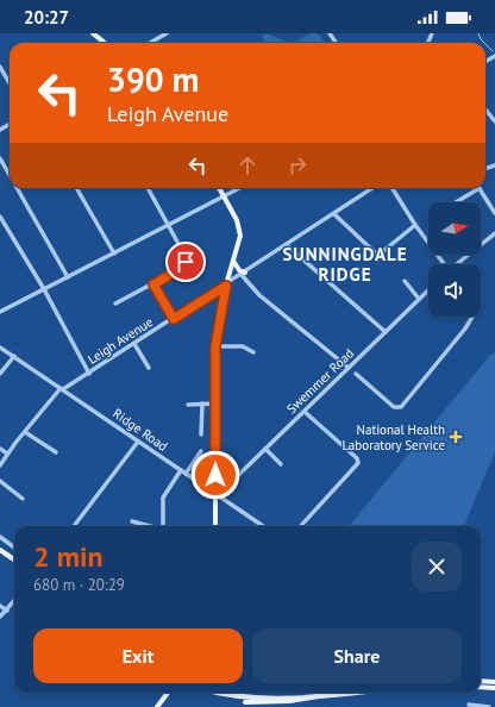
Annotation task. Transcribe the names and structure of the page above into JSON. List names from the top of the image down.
{
  "streets": {
    "street": ["Leigh Avenue", "Swemmer Road", "Ridge Road"]
  },
  "crossings": [
    ["Leigh Avenue", "Ridge Road"],
    ["Swemmer Road", "Ridge Road"]
  ],
  "districts": ["SUNNINGDALE RIDGE"],
  "places": {
    "health": ["National Health Laboratory Service"]
  },
  "north": "right",
  "page": {
    "status": "20:27",
    "turn": ["390 m", "Leigh Avenue"],
    "heading": ["2 min", "680 m · 20:29"],
    "buttons": ["Exit", "Share"]
  }
}
